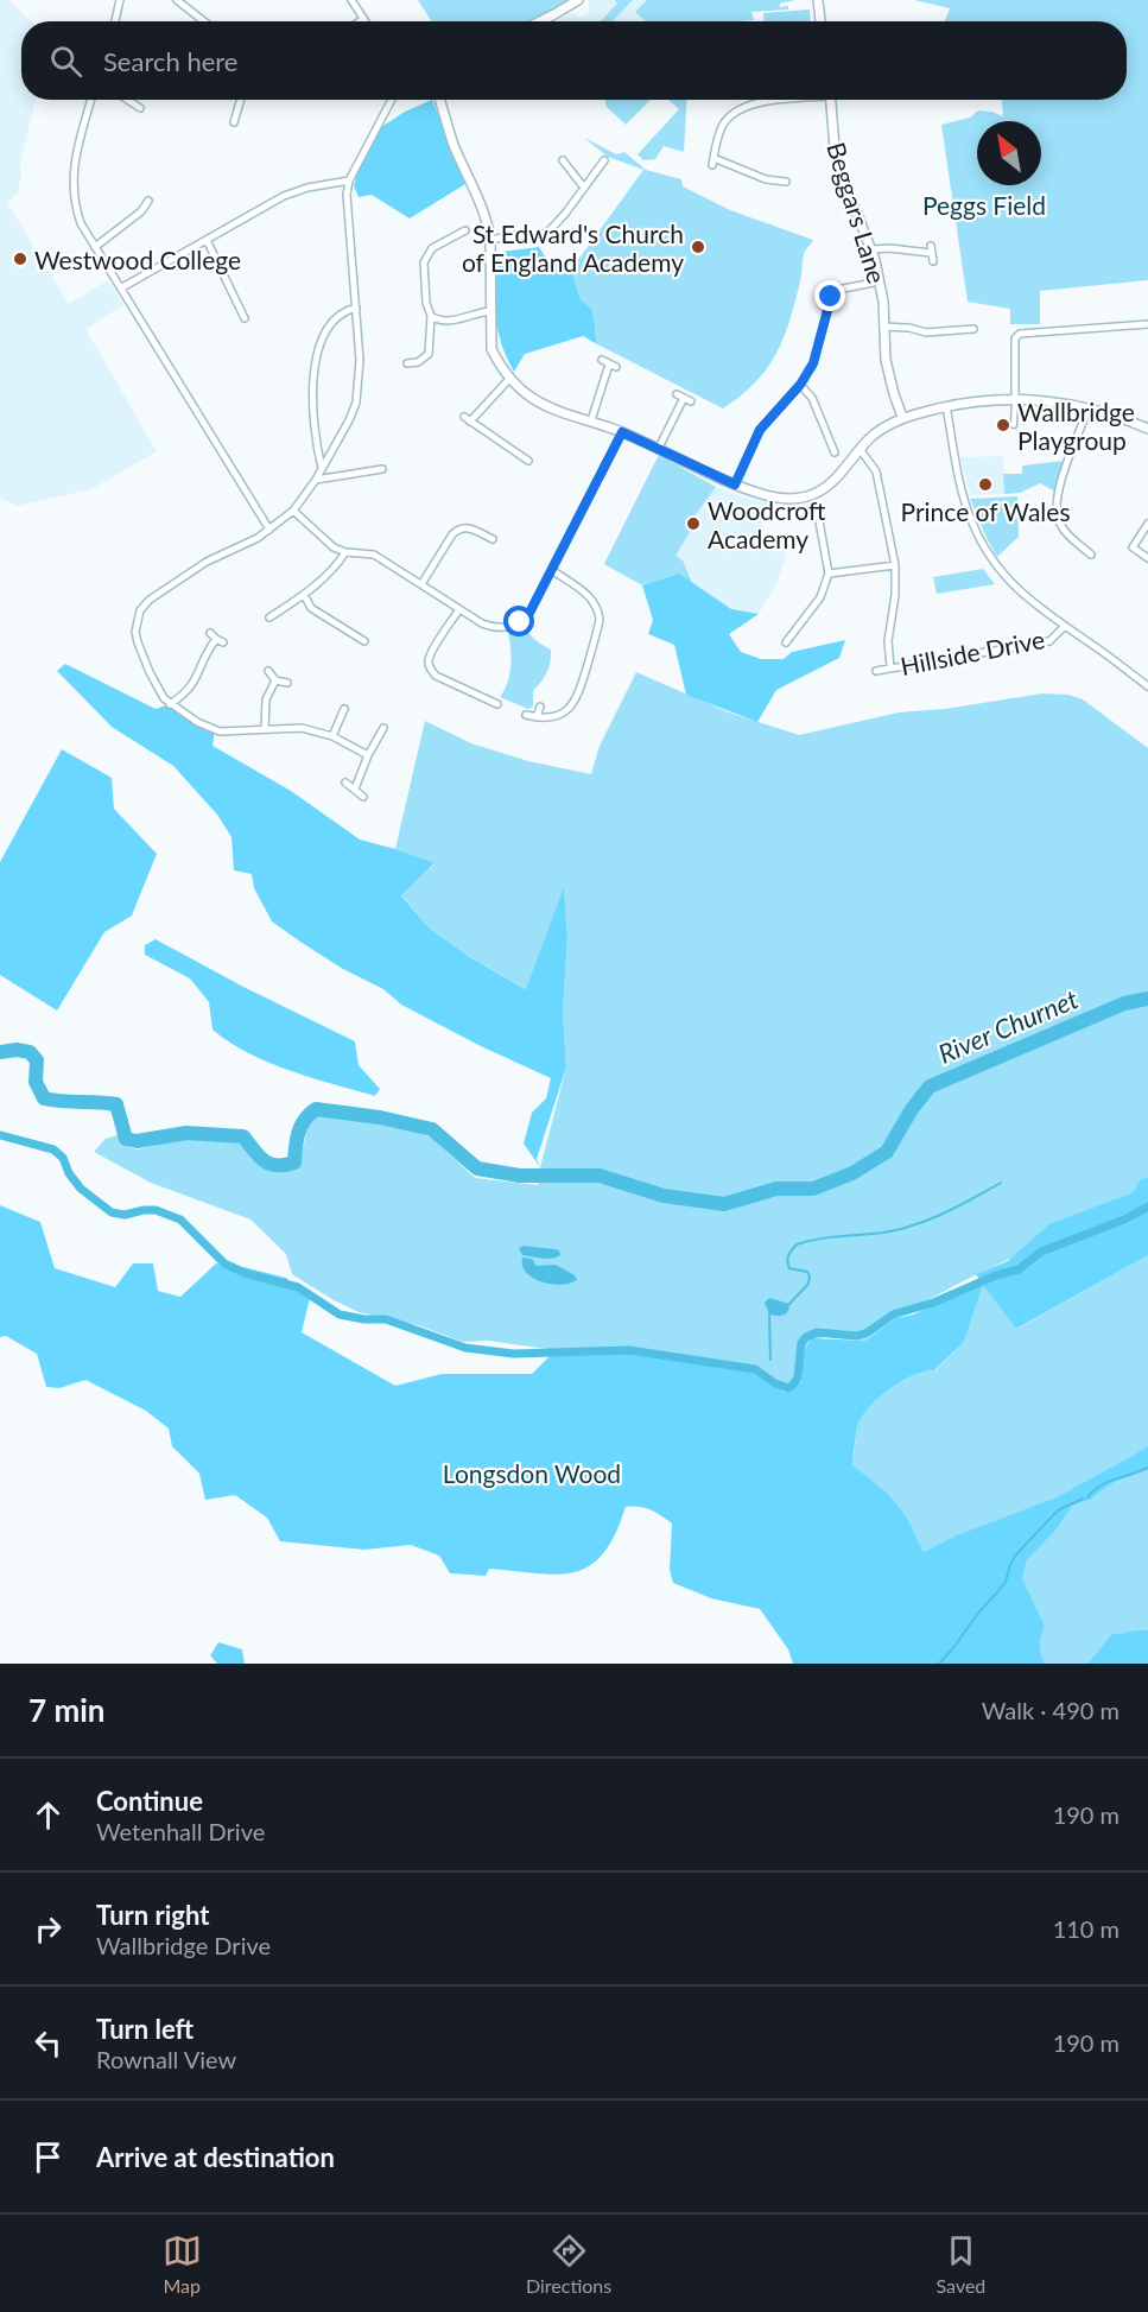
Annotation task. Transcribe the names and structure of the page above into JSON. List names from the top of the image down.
{
  "streets": {
    "street": ["Beggars Lane", "Hillside Drive"]
  },
  "water": ["River Churnet"],
  "parks": ["Peggs Field", "Longsdon Wood"],
  "places": [
    "St Edward's Church of England Academy",
    "Westwood College",
    "Wallbridge Playgroup",
    "Prince of Wales",
    "Woodcroft Academy"
  ],
  "north": "top left",
  "page": {
    "search": "Search here",
    "heading": ["7 min", "Walk · 490 m"],
    "list": [
      ["Continue", "Wetenhall Drive", "190 m"],
      ["Turn right", "Wallbridge Drive", "110 m"],
      ["Turn left", "Rownall View", "190 m"],
      "Arrive at destination"
    ],
    "nav": ["Map", "Directions", "Saved"]
  }
}
